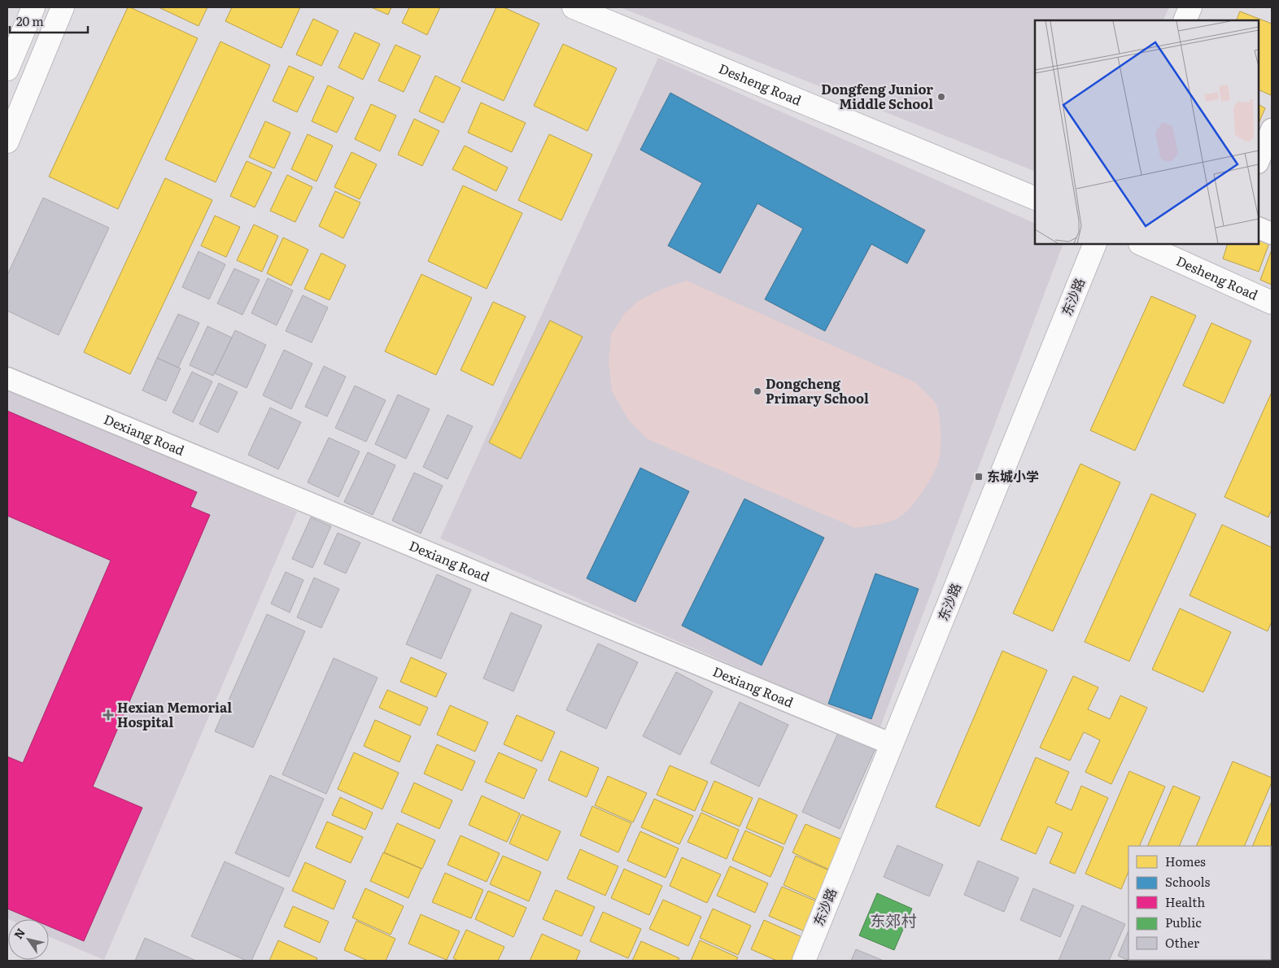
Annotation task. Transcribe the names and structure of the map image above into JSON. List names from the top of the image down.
{
  "streets": {
    "street": ["Desheng Road", "东沙路", "Dexiang Road"]
  },
  "crossings": [
    ["东沙路", "Dexiang Road"]
  ],
  "districts": ["东郊村"],
  "places": {
    "other": ["Dongfeng Junior Middle School", "Dongcheng Primary School"],
    "transit": ["东城小学"],
    "health": ["Hexian Memorial Hospital"]
  },
  "legend": [
    "Homes",
    "Schools",
    "Health",
    "Public",
    "Other"
  ],
  "scale_bar": "20 m",
  "north": "top left"
}
